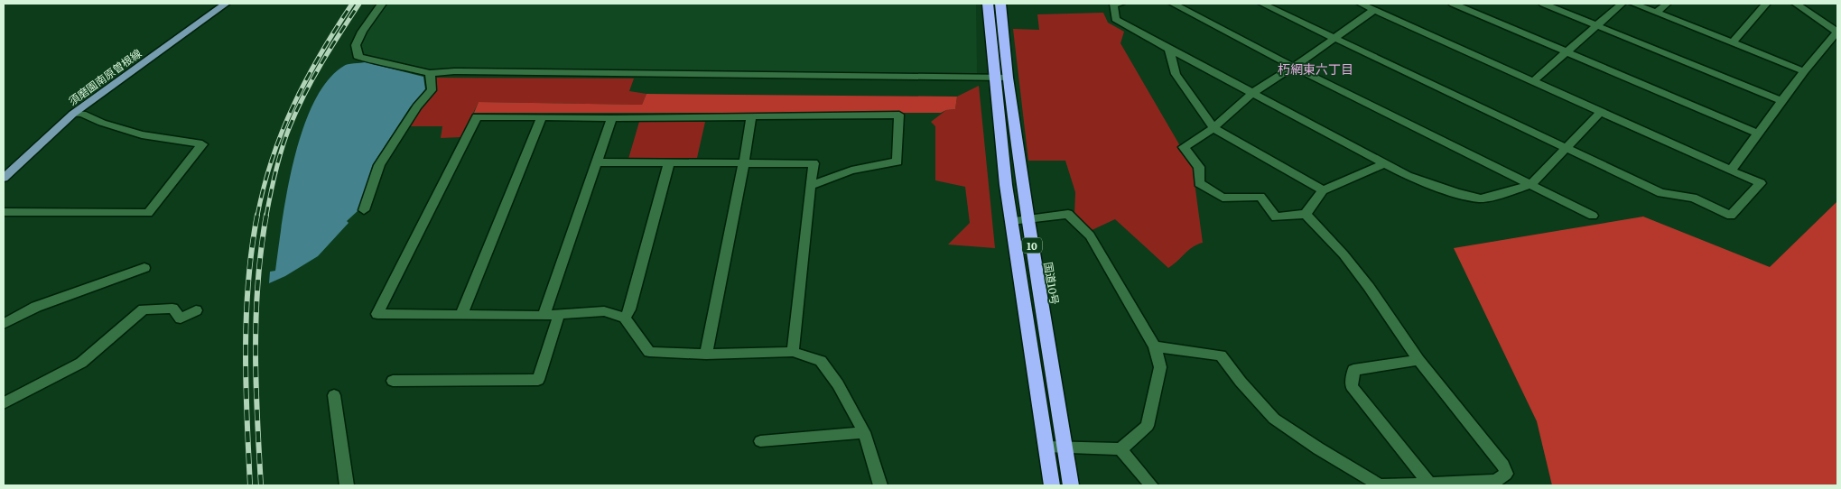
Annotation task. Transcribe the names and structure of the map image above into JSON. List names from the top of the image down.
{
  "streets": {
    "highway": ["10", "国道10号"],
    "main road": ["須磨園南原曽根線"]
  },
  "districts": ["朽網東六丁目"]
}
